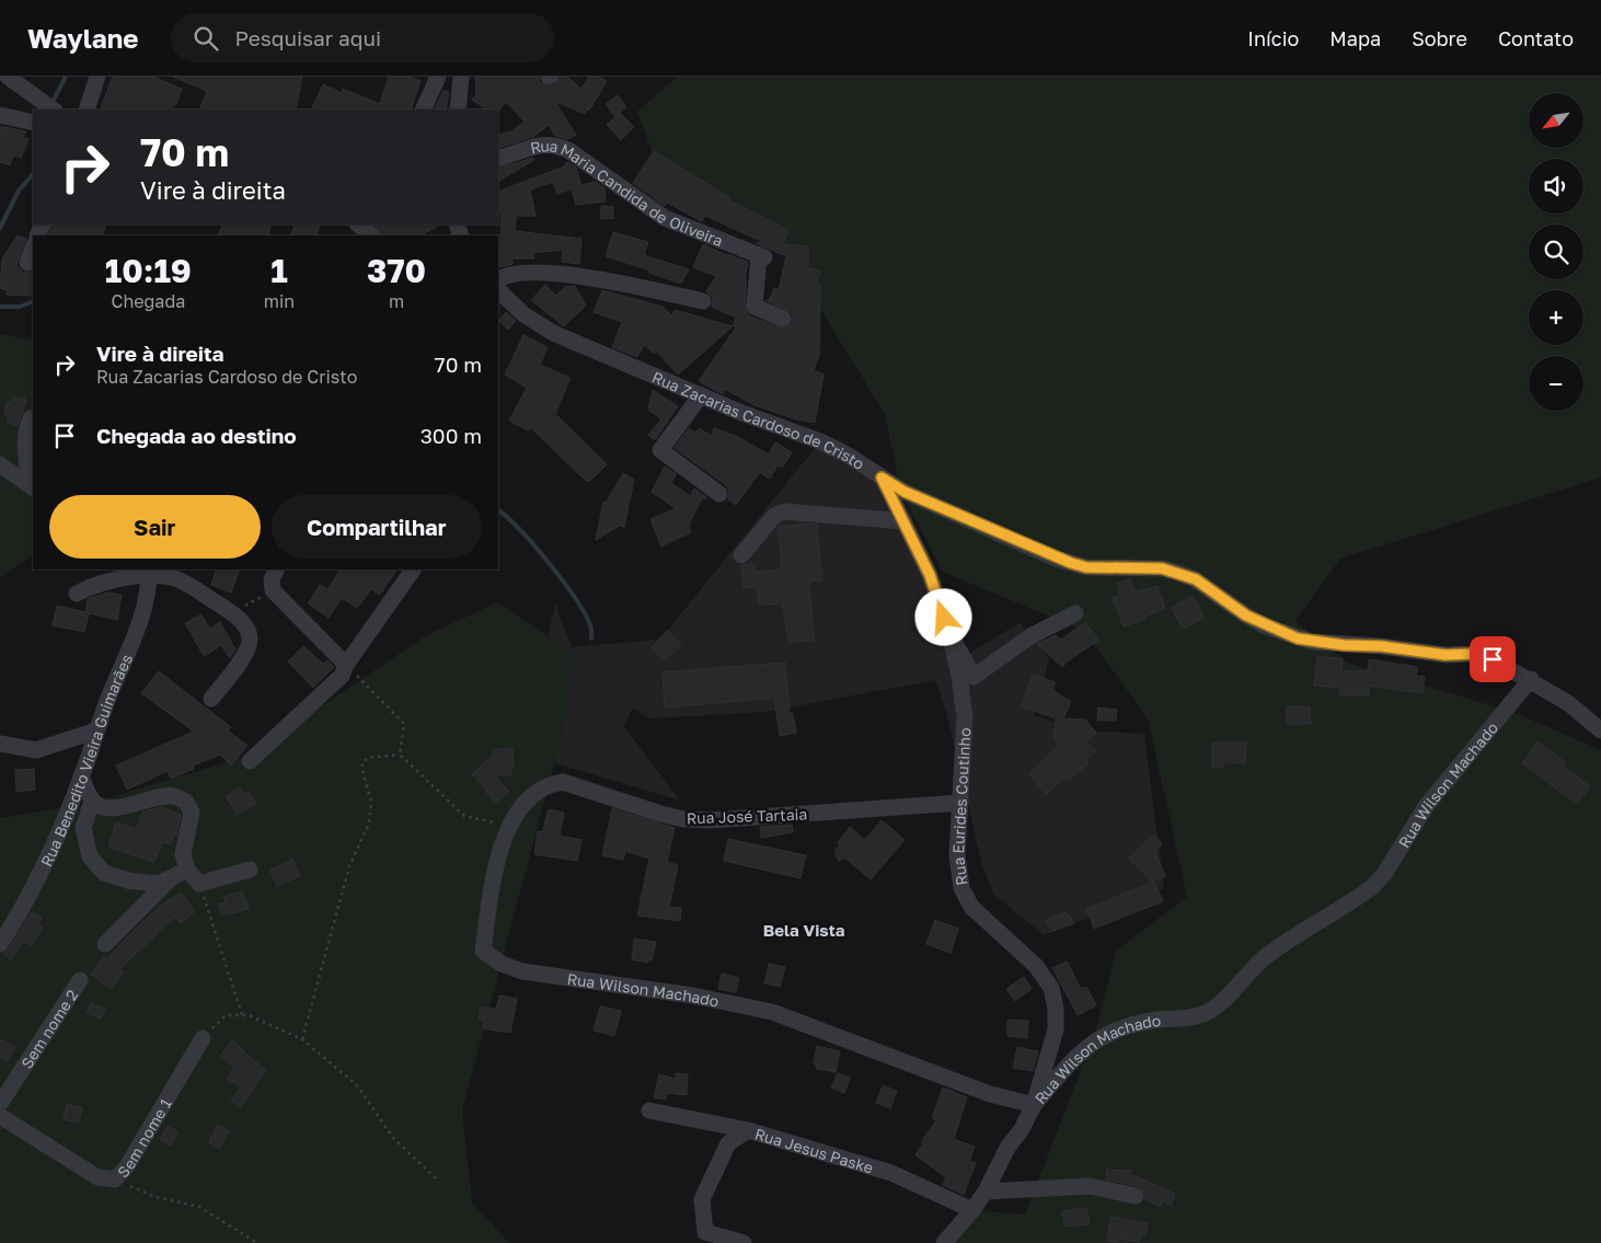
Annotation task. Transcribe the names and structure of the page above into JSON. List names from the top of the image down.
{
  "streets": {
    "street": [
      "Rua Maria Candida de Oliveira",
      "Rua Zacarias Cardoso de Cristo",
      "Rua Benedito Vieira Guimarães",
      "Rua Wilson Machado",
      "Rua Eurides Coutinho",
      "Rua José Tartaia",
      "Sem nome 2",
      "Sem nome 1",
      "Rua Jesus Paske"
    ]
  },
  "crossings": [
    ["Rua Zacarias Cardoso de Cristo", "Rua Wilson Machado"],
    ["Rua Wilson Machado", "Rua Eurides Coutinho"],
    ["Rua Wilson Machado", "Rua José Tartaia"],
    ["Rua Eurides Coutinho", "Rua José Tartaia"],
    ["Rua Eurides Coutinho", "Rua Jesus Paske"]
  ],
  "districts": ["Bela Vista"],
  "north": "bottom left",
  "page": {
    "header": "Waylane",
    "search": "Pesquisar aqui",
    "nav": [
      "Início",
      "Mapa",
      "Sobre",
      "Contato"
    ],
    "map_buttons": ["+", "−"],
    "turn": ["70 m", "Vire à direita"],
    "eta": [
      "10:19",
      "Chegada",
      "1",
      "min",
      "370",
      "m"
    ],
    "list": [
      {
        "name": "Vire à direita",
        "note": "Rua Zacarias Cardoso de Cristo",
        "value": "70 m"
      },
      {
        "name": "Chegada ao destino",
        "value": "300 m"
      }
    ],
    "buttons": ["Sair", "Compartilhar"]
  }
}
